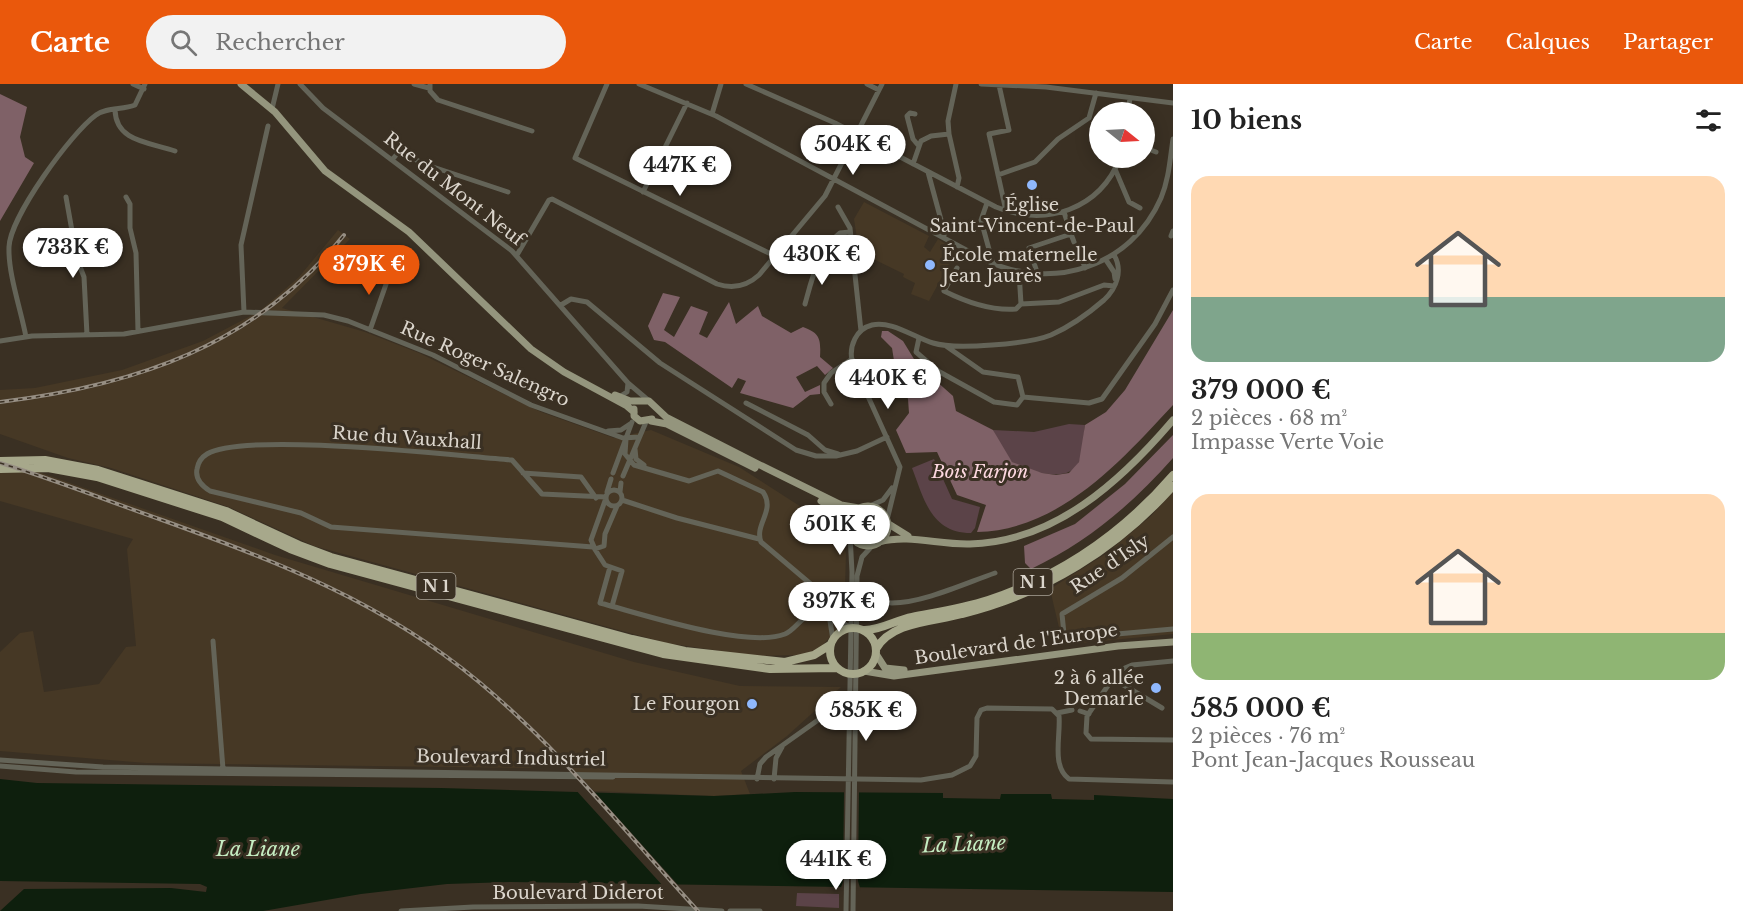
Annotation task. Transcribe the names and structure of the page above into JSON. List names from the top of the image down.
{
  "streets": {
    "highway": ["N 1"],
    "main road": ["Boulevard de l'Europe"],
    "street": [
      "Rue du Mont Neuf",
      "Rue Roger Salengro",
      "Rue du Vauxhall",
      "Rue d'Isly",
      "Boulevard Industriel",
      "Boulevard Diderot"
    ]
  },
  "crossings": [
    ["N 1", "Boulevard de l'Europe"]
  ],
  "water": ["La Liane"],
  "parks": ["Bois Farjon"],
  "places": [
    "Église Saint-Vincent-de-Paul",
    "École maternelle Jean Jaurès",
    "2 à 6 allée Demarle",
    "Le Fourgon"
  ],
  "north": "right",
  "page": {
    "header": "Carte",
    "search": "Rechercher",
    "nav": ["Carte", "Calques", "Partager"],
    "heading": "10 biens",
    "price": [
      "504K €",
      "447K €",
      "733K €",
      "430K €",
      "379K €",
      "440K €",
      "501K €",
      "397K €",
      "585K €",
      "441K €"
    ],
    "list": [
      {
        "name": "379 000 €",
        "note": "2 pièces · 68 m² · Impasse Verte Voie"
      },
      {
        "name": "585 000 €",
        "note": "2 pièces · 76 m² · Pont Jean-Jacques Rousseau"
      }
    ]
  }
}
